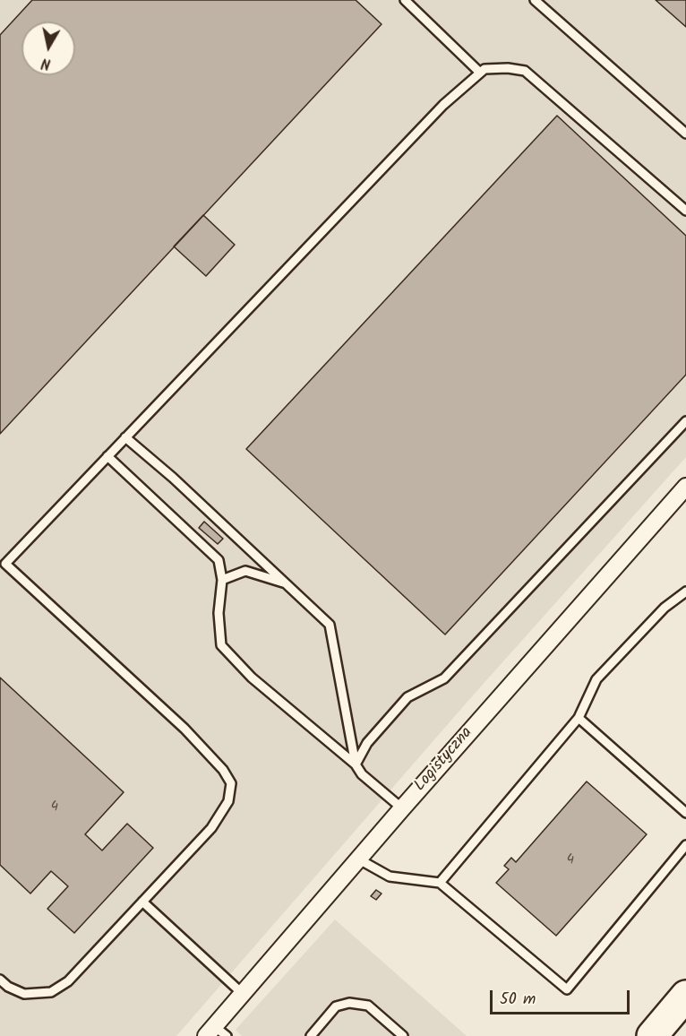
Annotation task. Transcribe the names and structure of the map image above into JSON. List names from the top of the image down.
{
  "streets": {
    "street": ["Logistyczna"]
  },
  "house_numbers": ["4", "4"],
  "scale_bar": "50 m",
  "north": "bottom"
}
